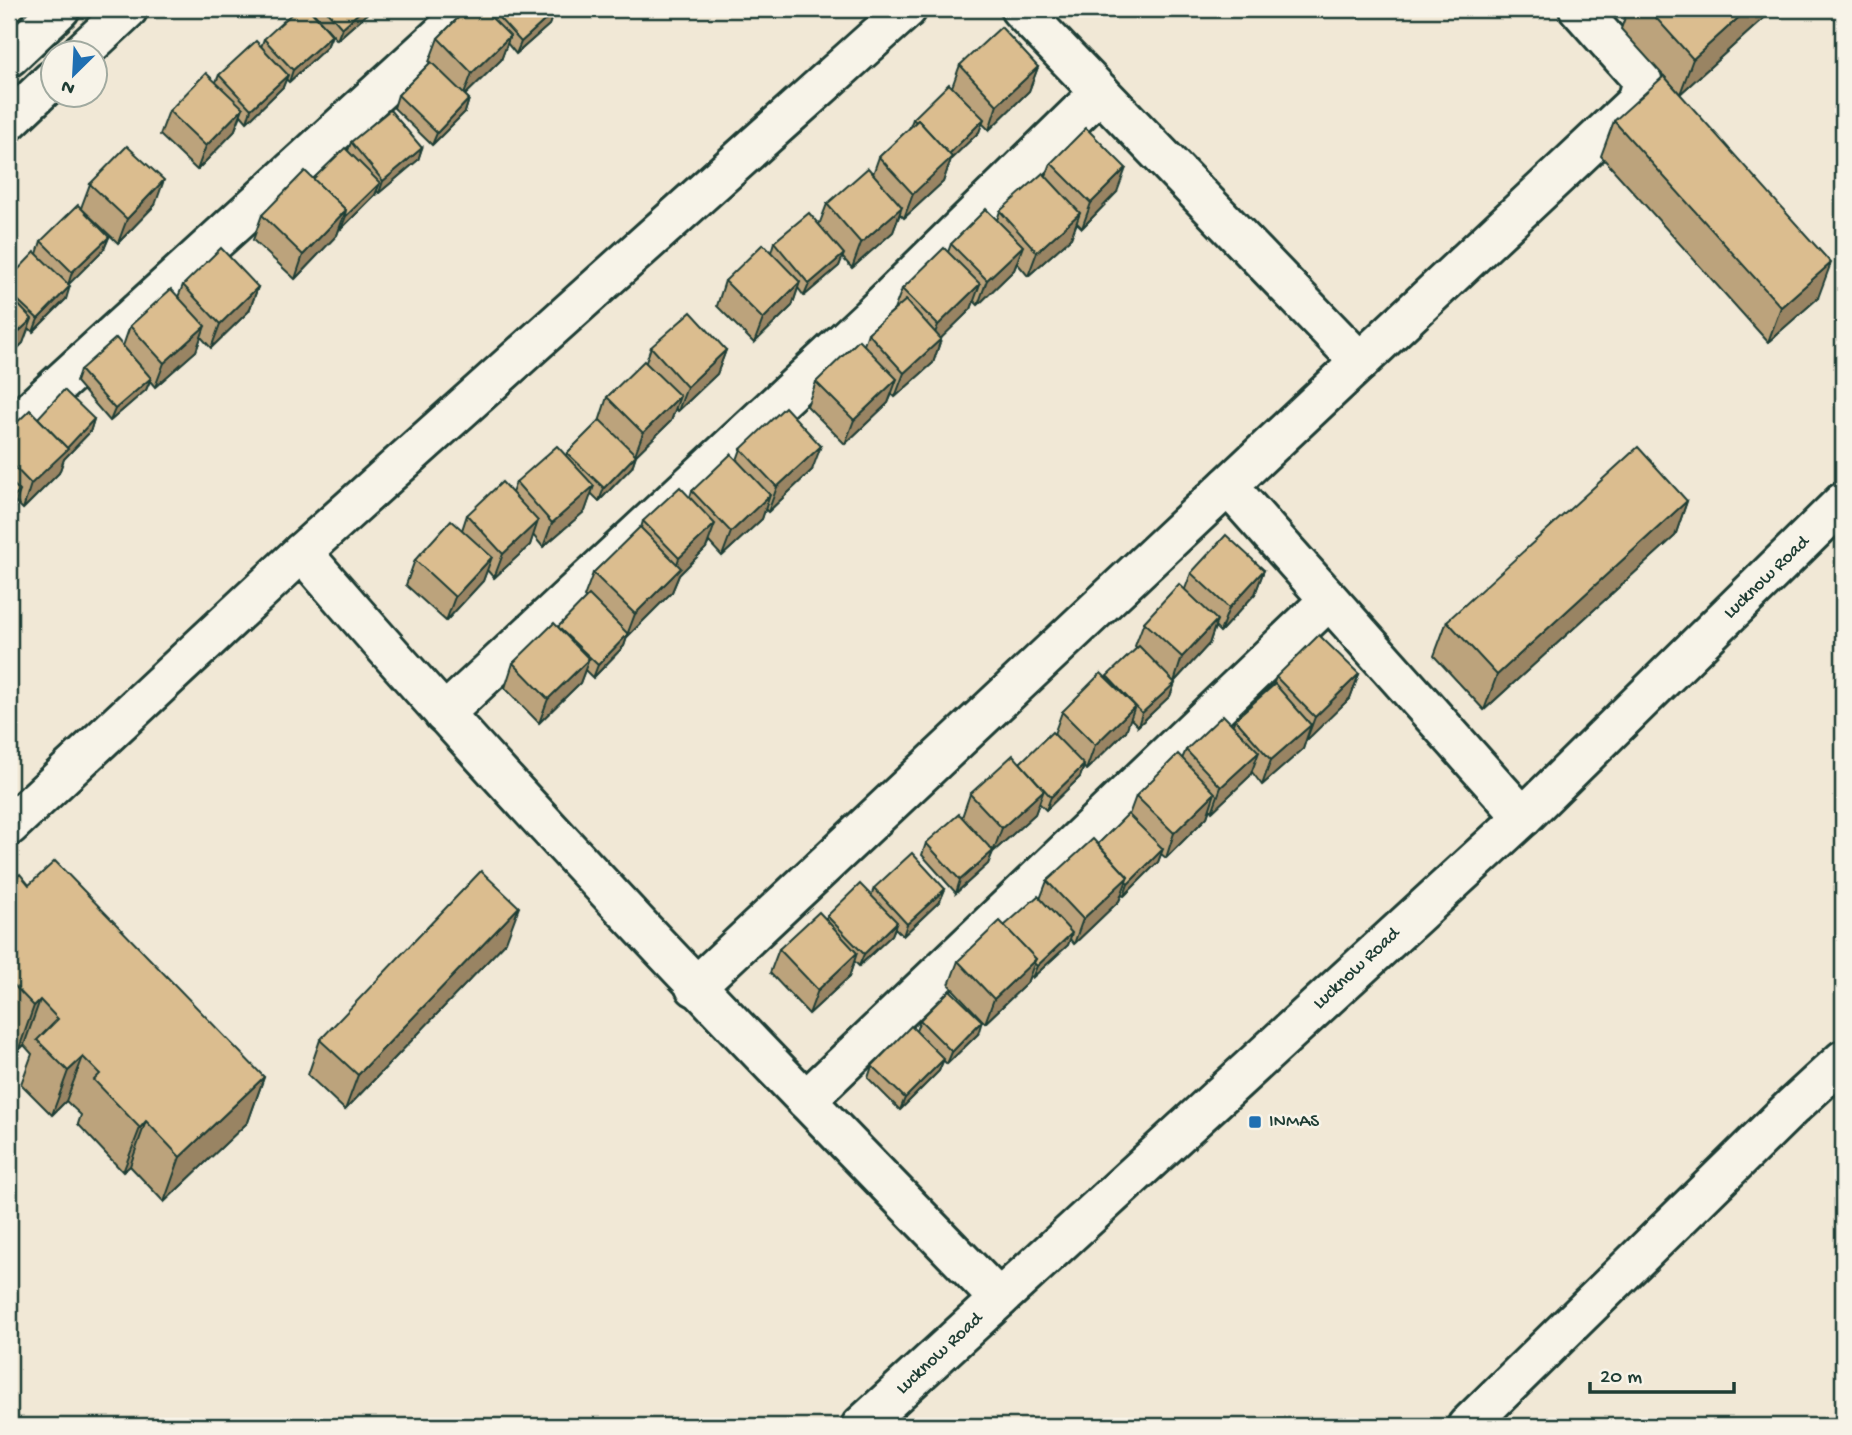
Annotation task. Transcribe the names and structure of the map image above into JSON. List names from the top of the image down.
{
  "streets": {
    "street": ["Lucknow Road"]
  },
  "places": {
    "transit": ["INMAS"]
  },
  "scale_bar": "20 m",
  "north": "bottom left"
}
